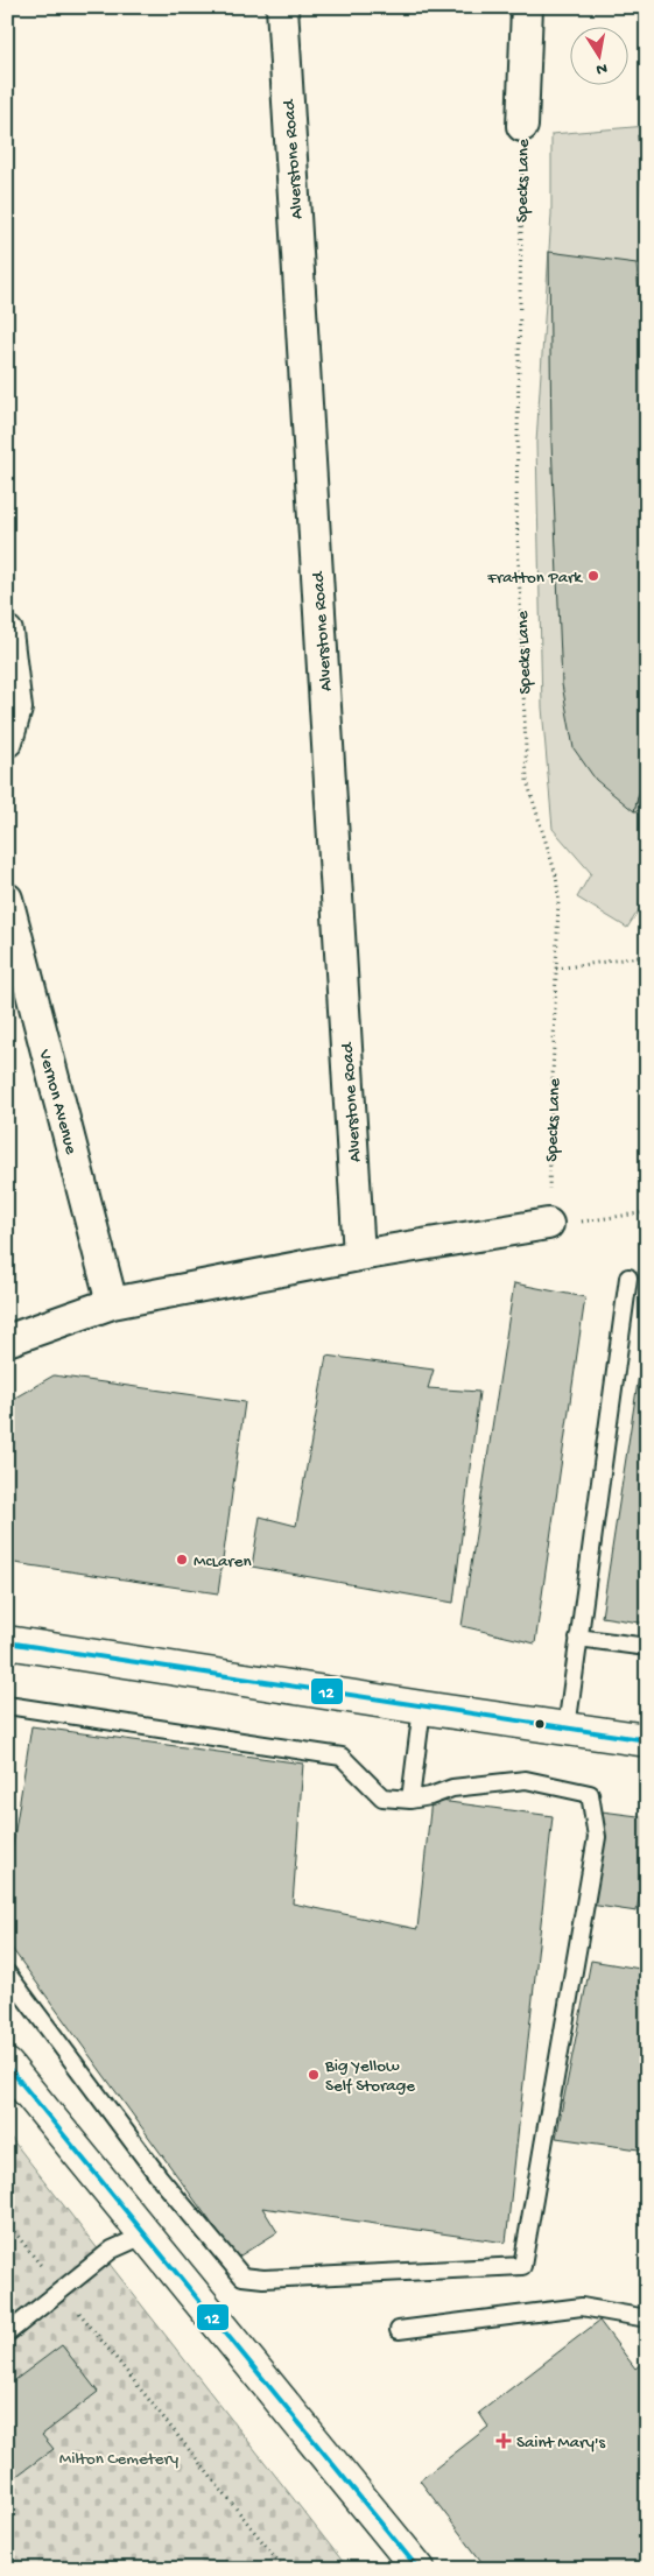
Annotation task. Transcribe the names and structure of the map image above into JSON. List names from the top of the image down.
{
  "streets": {
    "street": ["Alverstone Road", "Specks Lane", "Vernon Avenue"]
  },
  "parks": ["Milton Cemetery"],
  "places": {
    "other": ["Fratton Park", "McLaren", "Big Yellow Self Storage"],
    "health": ["Saint Mary's"]
  },
  "lines": ["transit line 12"],
  "north": "bottom"
}
